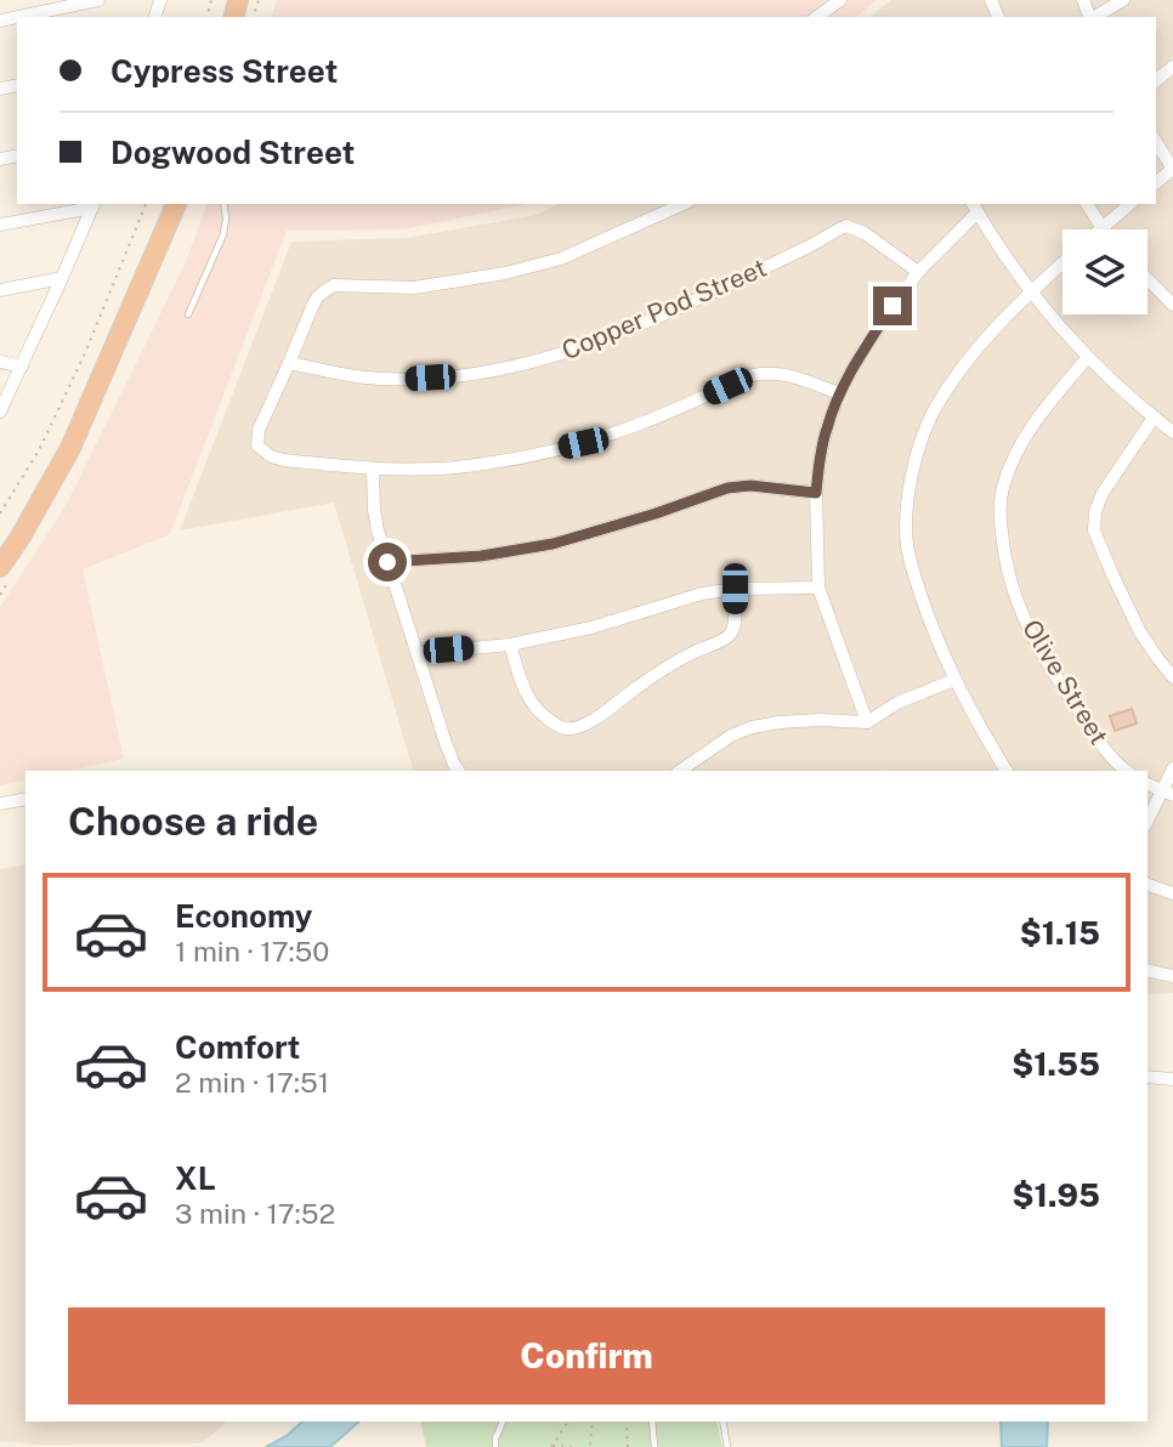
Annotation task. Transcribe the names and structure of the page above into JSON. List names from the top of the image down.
{
  "streets": {
    "street": ["Copper Pod Street", "Olive Street"]
  },
  "page": {
    "banner": ["Cypress Street", "Dogwood Street"],
    "heading": "Choose a ride",
    "list": [
      {
        "name": "Economy",
        "note": "1 min · 17:50",
        "value": "$1.15"
      },
      {
        "name": "Comfort",
        "note": "2 min · 17:51",
        "value": "$1.55"
      },
      {
        "name": "XL",
        "note": "3 min · 17:52",
        "value": "$1.95"
      }
    ],
    "buttons": "Confirm"
  }
}
